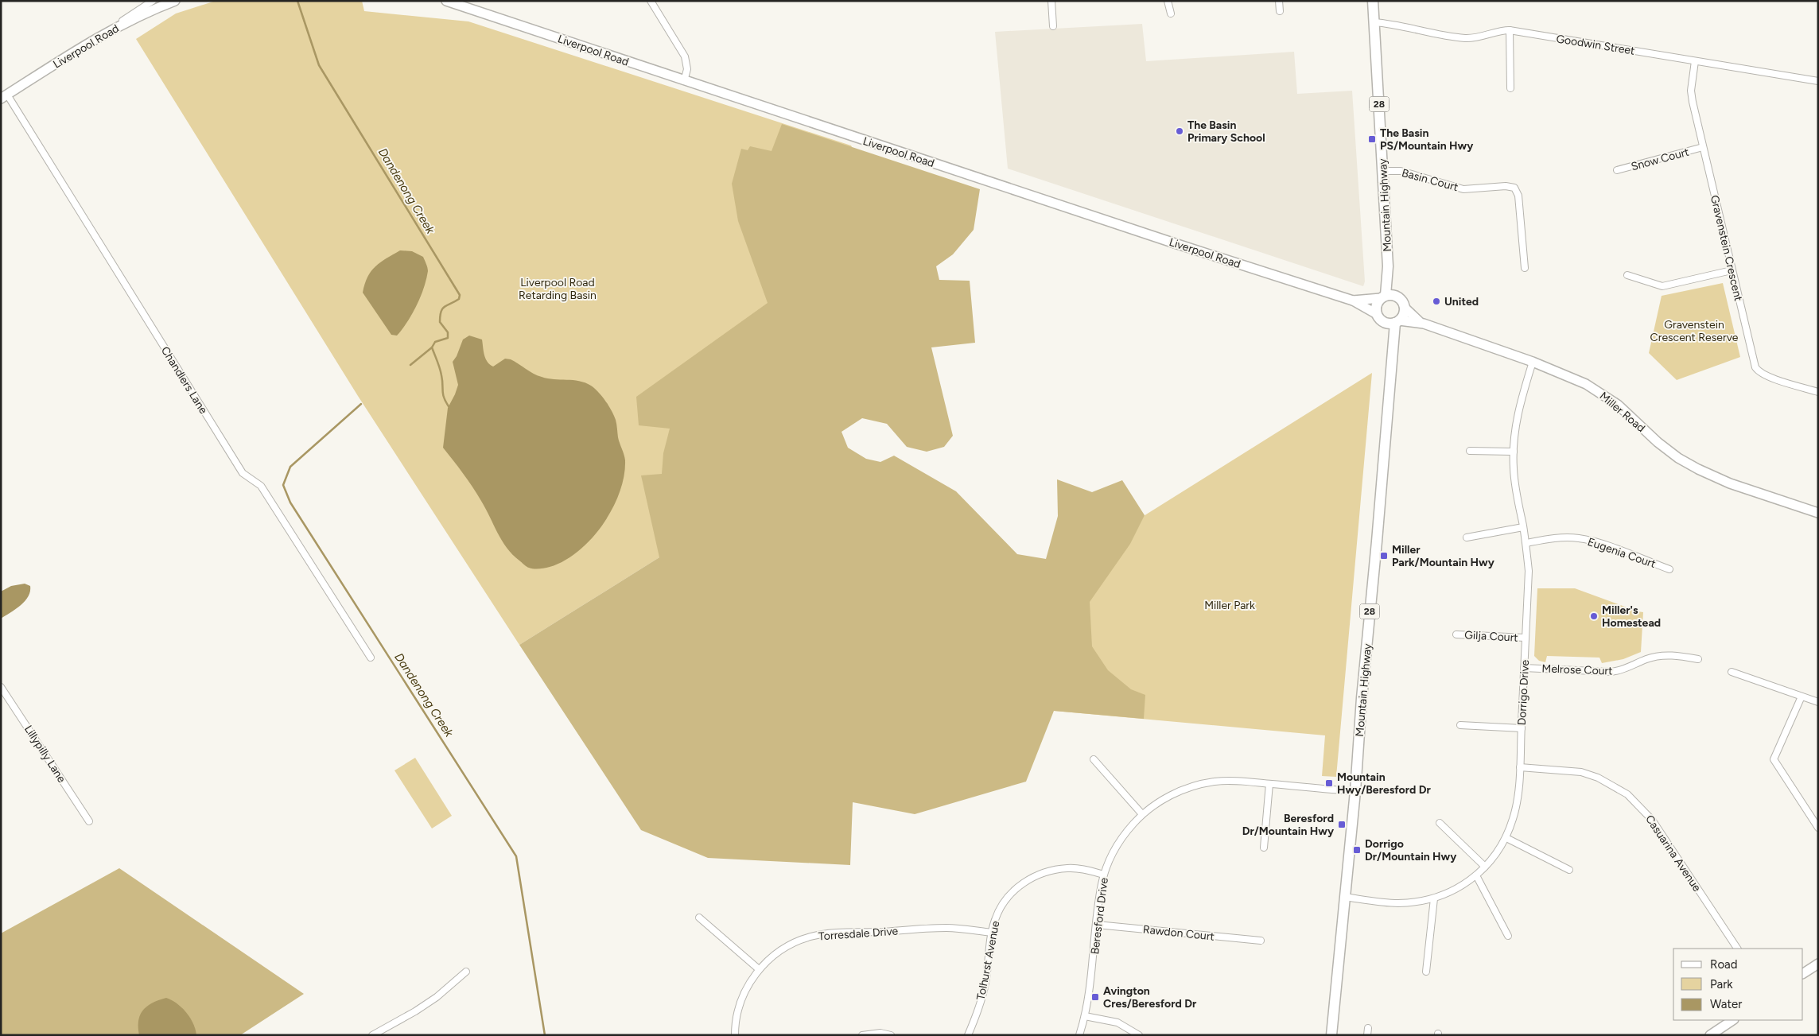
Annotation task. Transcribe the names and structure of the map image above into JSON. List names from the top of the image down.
{
  "streets": {
    "main road": [
      "Liverpool Road",
      "28",
      "Mountain Highway",
      "Miller Road"
    ],
    "street": [
      "Goodwin Street",
      "Snow Court",
      "Basin Court",
      "Gravenstein Crescent",
      "Chandlers Lane",
      "Eugenia Court",
      "Gilja Court",
      "Melrose Court",
      "Dorrigo Drive",
      "Lillypilly Lane",
      "Casuarina Avenue",
      "Beresford Drive",
      "Rawdon Court",
      "Torresdale Drive",
      "Tolhurst Avenue"
    ]
  },
  "crossings": [
    ["Goodwin Street", "Mountain Highway"],
    ["Goodwin Street", "Gravenstein Crescent"],
    ["Liverpool Road", "28"],
    ["Liverpool Road", "Mountain Highway"],
    ["Liverpool Road", "Chandlers Lane"],
    ["Liverpool Road", "Miller Road"],
    ["28", "Mountain Highway"],
    ["28", "Miller Road"],
    ["Snow Court", "Gravenstein Crescent"],
    ["Basin Court", "Mountain Highway"],
    ["Mountain Highway", "Miller Road"],
    ["Mountain Highway", "Dorrigo Drive"],
    ["Mountain Highway", "Beresford Drive"],
    ["Miller Road", "Dorrigo Drive"],
    ["Eugenia Court", "Dorrigo Drive"],
    ["Gilja Court", "Dorrigo Drive"],
    ["Melrose Court", "Dorrigo Drive"],
    ["Dorrigo Drive", "Casuarina Avenue"],
    ["Beresford Drive", "Rawdon Court"],
    ["Beresford Drive", "Tolhurst Avenue"],
    ["Torresdale Drive", "Tolhurst Avenue"]
  ],
  "water": ["Dandenong Creek"],
  "parks": ["Liverpool Road Retarding Basin", "Gravenstein Crescent Reserve", "Miller Park"],
  "places": {
    "other": ["The Basin Primary School", "United", "Miller's Homestead"],
    "transit": [
      "The Basin PS/Mountain Hwy",
      "Miller Park/Mountain Hwy",
      "Mountain Hwy/Beresford Dr",
      "Beresford Dr/Mountain Hwy",
      "Dorrigo Dr/Mountain Hwy",
      "Avington Cres/Beresford Dr"
    ]
  },
  "legend": ["Road", "Park", "Water"]
}
